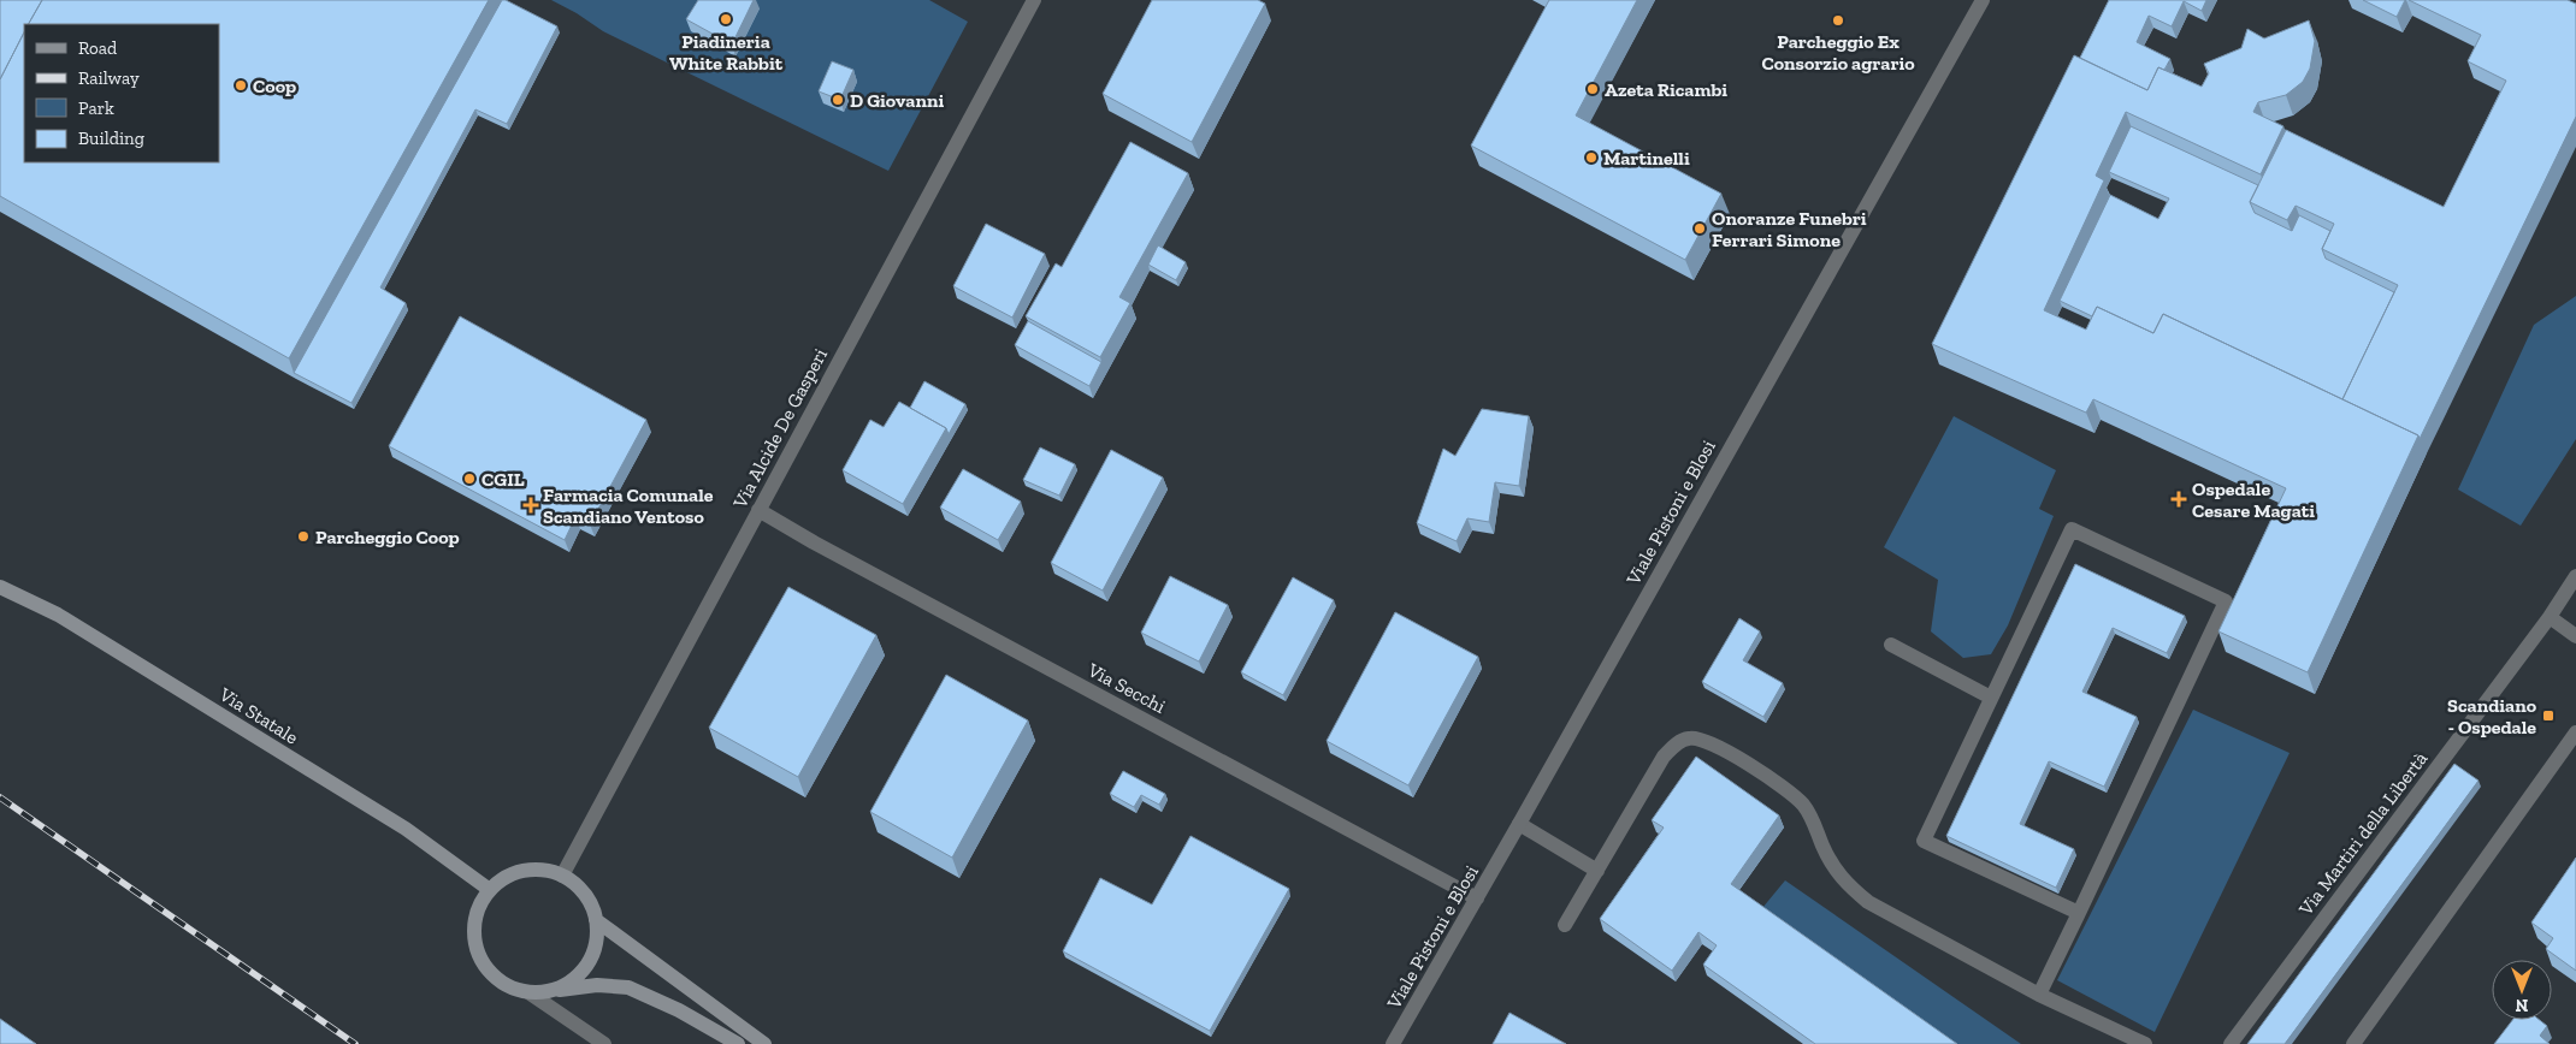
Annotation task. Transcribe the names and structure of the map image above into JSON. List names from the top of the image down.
{
  "streets": {
    "main road": ["Via Statale"],
    "street": [
      "Via Alcide De Gasperi",
      "Viale Pistoni e Blosi",
      "Via Secchi",
      "Via Martiri della Libertà"
    ]
  },
  "crossings": [
    ["Via Alcide De Gasperi", "Via Secchi"],
    ["Via Alcide De Gasperi", "Via Statale"],
    ["Viale Pistoni e Blosi", "Via Secchi"]
  ],
  "places": {
    "other": [
      "Piadineria White Rabbit",
      "Parcheggio Ex Consorzio agrario",
      "Coop",
      "Azeta Ricambi",
      "D Giovanni",
      "Martinelli",
      "Onoranze Funebri Ferrari Simone",
      "CGIL",
      "Parcheggio Coop"
    ],
    "health": ["Ospedale Cesare Magati", "Farmacia Comunale Scandiano Ventoso"],
    "transit": ["Scandiano - Ospedale"]
  },
  "legend": [
    "Road",
    "Railway",
    "Park",
    "Building"
  ],
  "north": "bottom"
}
